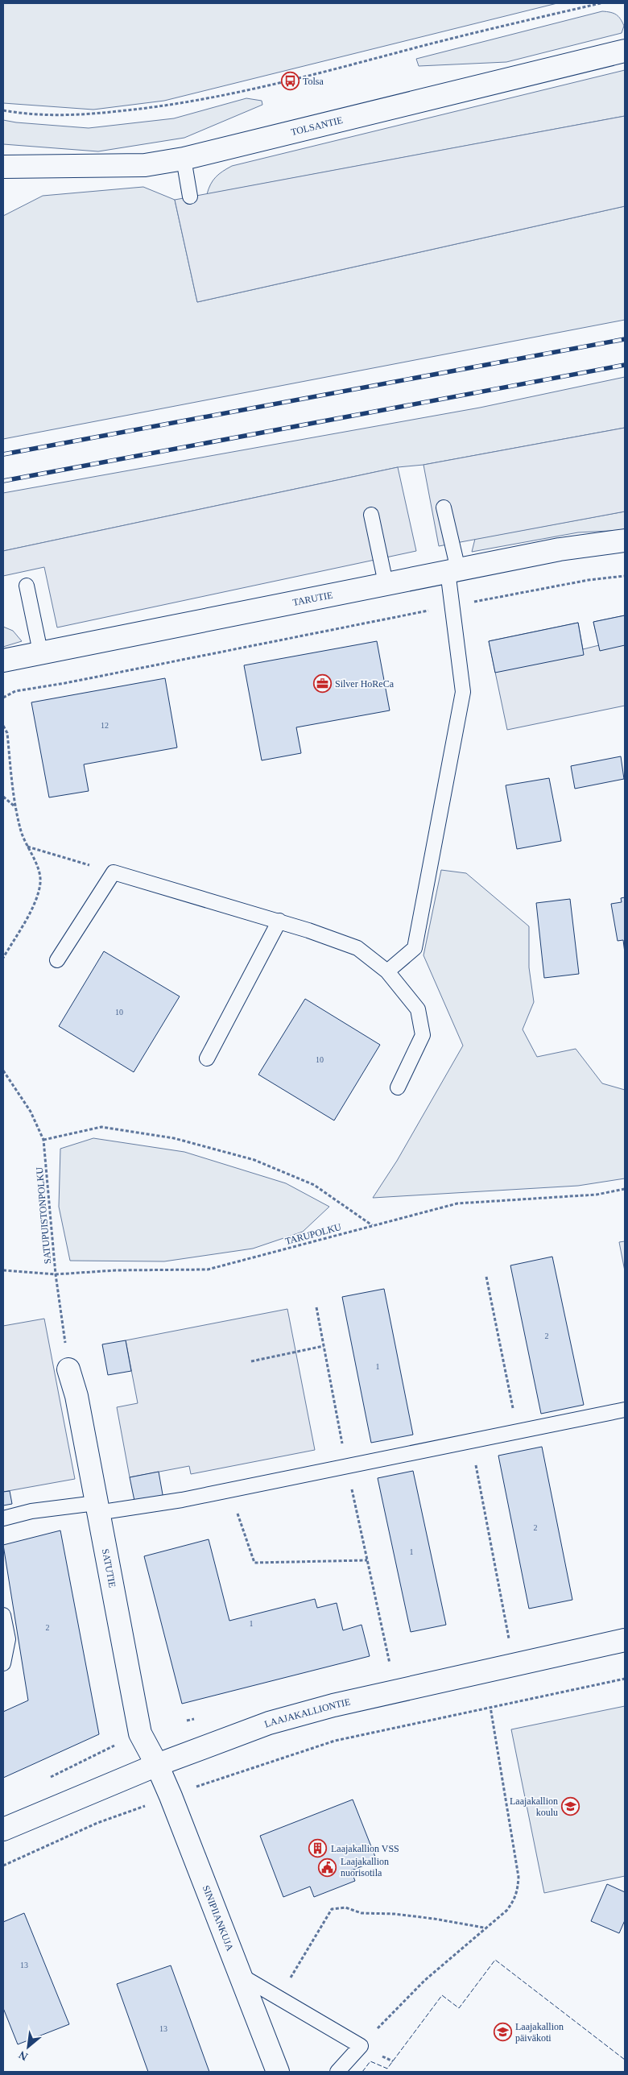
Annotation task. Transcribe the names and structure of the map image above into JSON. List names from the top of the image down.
{
  "streets": {
    "street": [
      "TOLSANTIE",
      "TARUTIE",
      "SATUTIE",
      "LAAJAKALLIONTIE",
      "SINIPIIANKUJA"
    ],
    "path": ["SATUPUISTONPOLKU", "TARUPOLKU"]
  },
  "crossings": [
    ["SATUPUISTONPOLKU", "TARUPOLKU"],
    ["SATUPUISTONPOLKU", "SATUTIE"],
    ["SATUTIE", "LAAJAKALLIONTIE"],
    ["SATUTIE", "SINIPIIANKUJA"],
    ["LAAJAKALLIONTIE", "SINIPIIANKUJA"]
  ],
  "places": {
    "bus stop": ["Tolsa"],
    "office": ["Silver HoReCa"],
    "school or university": ["Laajakallion koulu", "Laajakallion päiväkoti"],
    "building": ["Laajakallion VSS"],
    "public building": ["Laajakallion nuorisotila"]
  },
  "house_numbers": [
    "12",
    "10",
    "10",
    "2",
    "1",
    "2",
    "1",
    "1",
    "2",
    "13",
    "13"
  ],
  "north": "bottom left"
}
